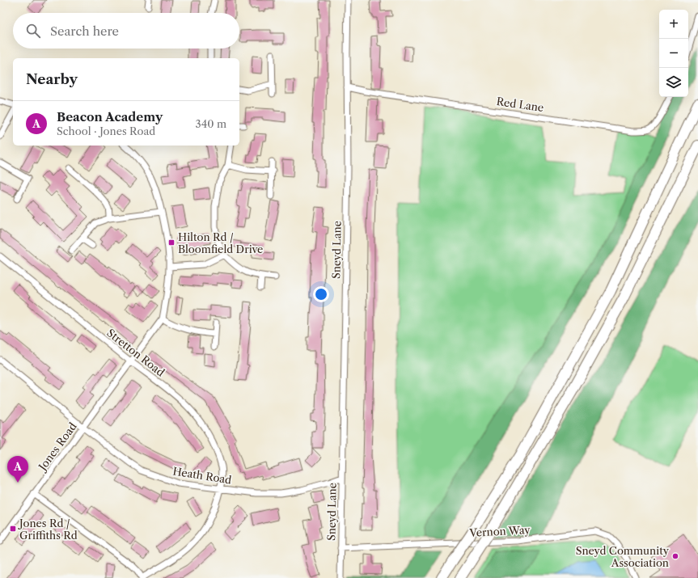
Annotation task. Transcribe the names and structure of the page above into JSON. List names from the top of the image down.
{
  "streets": {
    "street": [
      "Red Lane",
      "Sneyd Lane",
      "Stretton Road",
      "Jones Road",
      "Heath Road",
      "Vernon Way"
    ]
  },
  "crossings": [
    ["Red Lane", "Sneyd Lane"],
    ["Sneyd Lane", "Heath Road"],
    ["Sneyd Lane", "Vernon Way"],
    ["Stretton Road", "Jones Road"],
    ["Stretton Road", "Heath Road"],
    ["Jones Road", "Heath Road"]
  ],
  "places": {
    "transit": ["Hilton Rd / Bloomfield Drive", "Jones Rd / Griffiths Rd"],
    "other": ["Sneyd Community Association"]
  },
  "page": {
    "map_buttons": ["+", "−"],
    "search": "Search here",
    "heading": "Nearby",
    "list": [
      {
        "mark": "A",
        "name": "Beacon Academy",
        "note": "School · Jones Road",
        "value": "340 m"
      }
    ],
    "pins": "A"
  }
}
